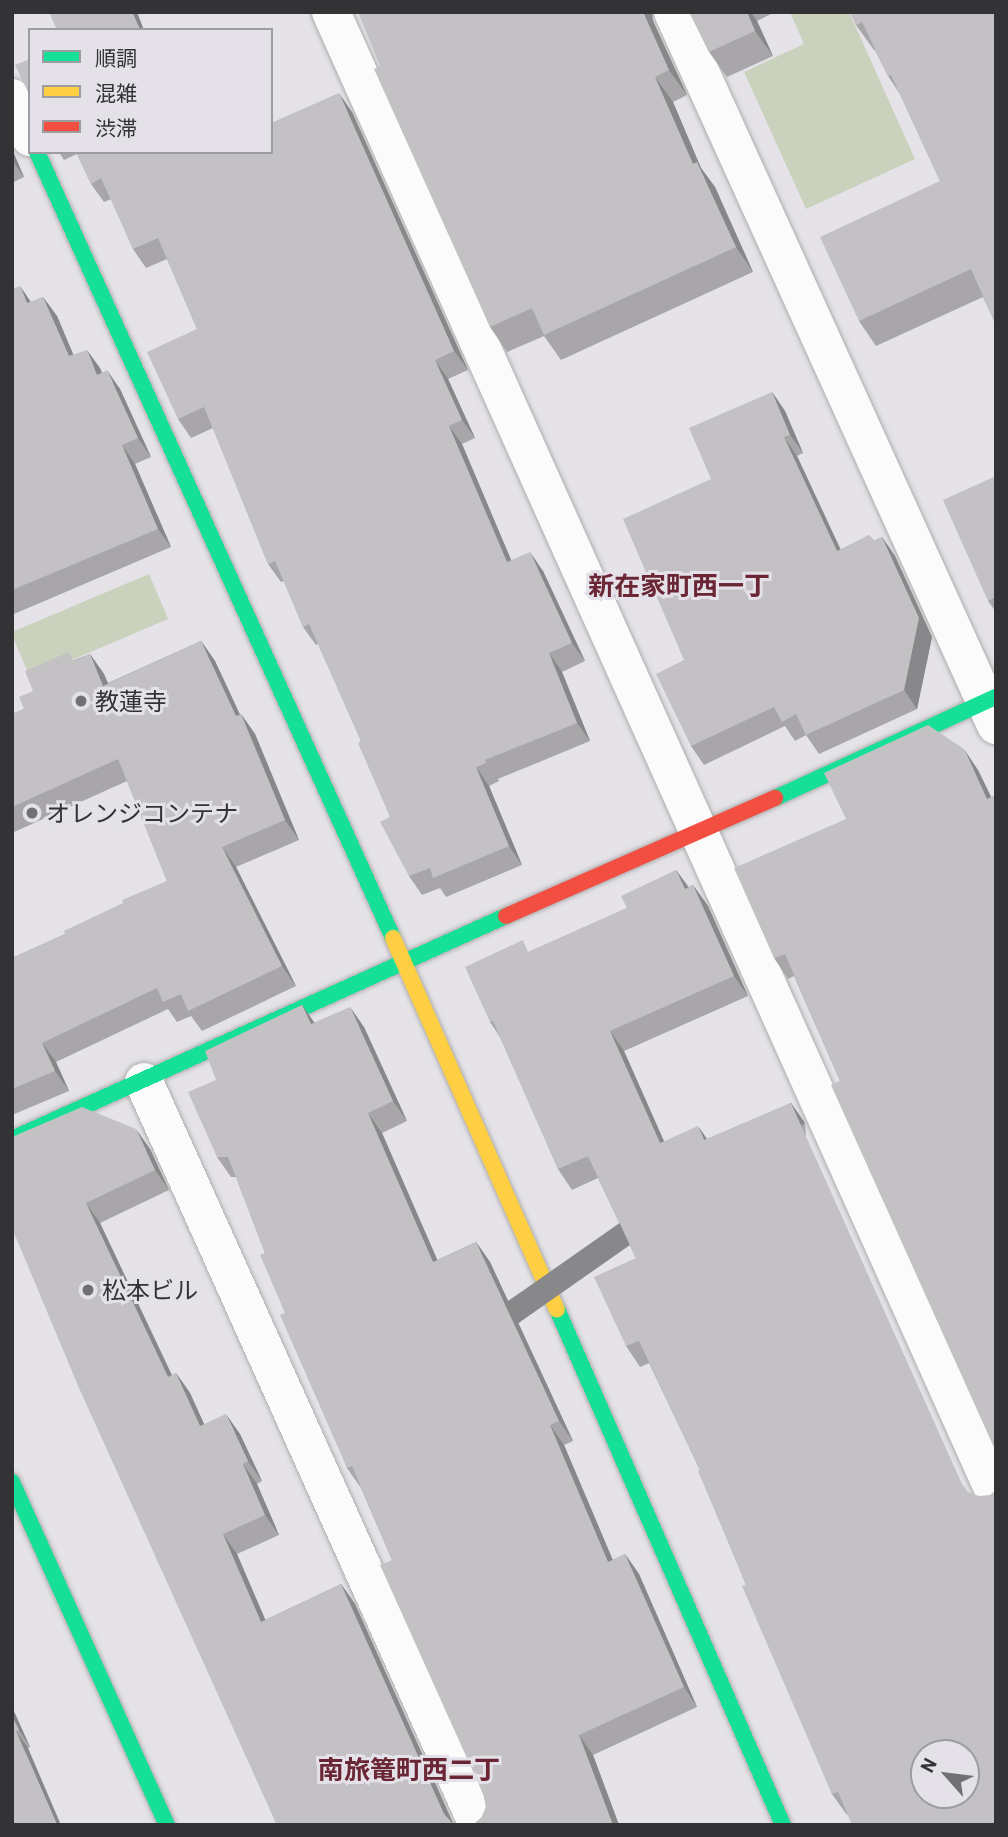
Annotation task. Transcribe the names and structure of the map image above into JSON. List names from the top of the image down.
{
  "districts": ["新在家町西一丁", "南旅篭町西二丁"],
  "places": ["教蓮寺", "オレンジコンテナ", "松本ビル"],
  "legend": ["順調", "混雑", "渋滞"],
  "north": "top left"
}
